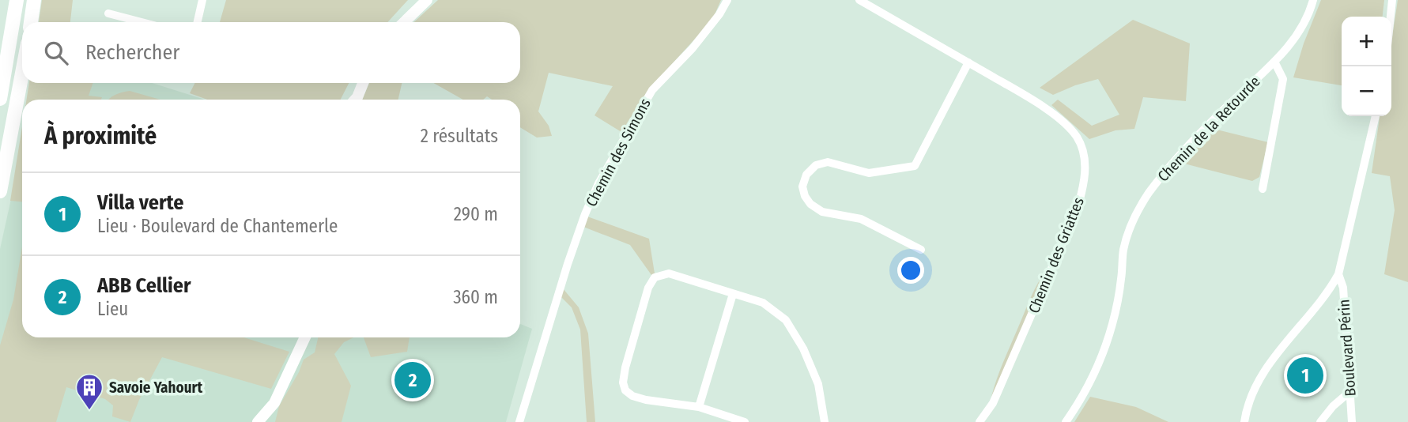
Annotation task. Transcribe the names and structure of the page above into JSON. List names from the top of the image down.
{
  "streets": {
    "street": [
      "Chemin de la Retourde",
      "Chemin des Simons",
      "Chemin des Griattes",
      "Boulevard Périn"
    ]
  },
  "places": {
    "building": ["Savoie Yahourt"]
  },
  "page": {
    "map_buttons": ["+", "−"],
    "search": "Rechercher",
    "heading": ["À proximité", "2 résultats"],
    "list": [
      {
        "mark": "1",
        "name": "Villa verte",
        "note": "Lieu · Boulevard de Chantemerle",
        "value": "290 m"
      },
      {
        "mark": "2",
        "name": "ABB Cellier",
        "note": "Lieu",
        "value": "360 m"
      }
    ],
    "pins": ["1", "2"]
  }
}
